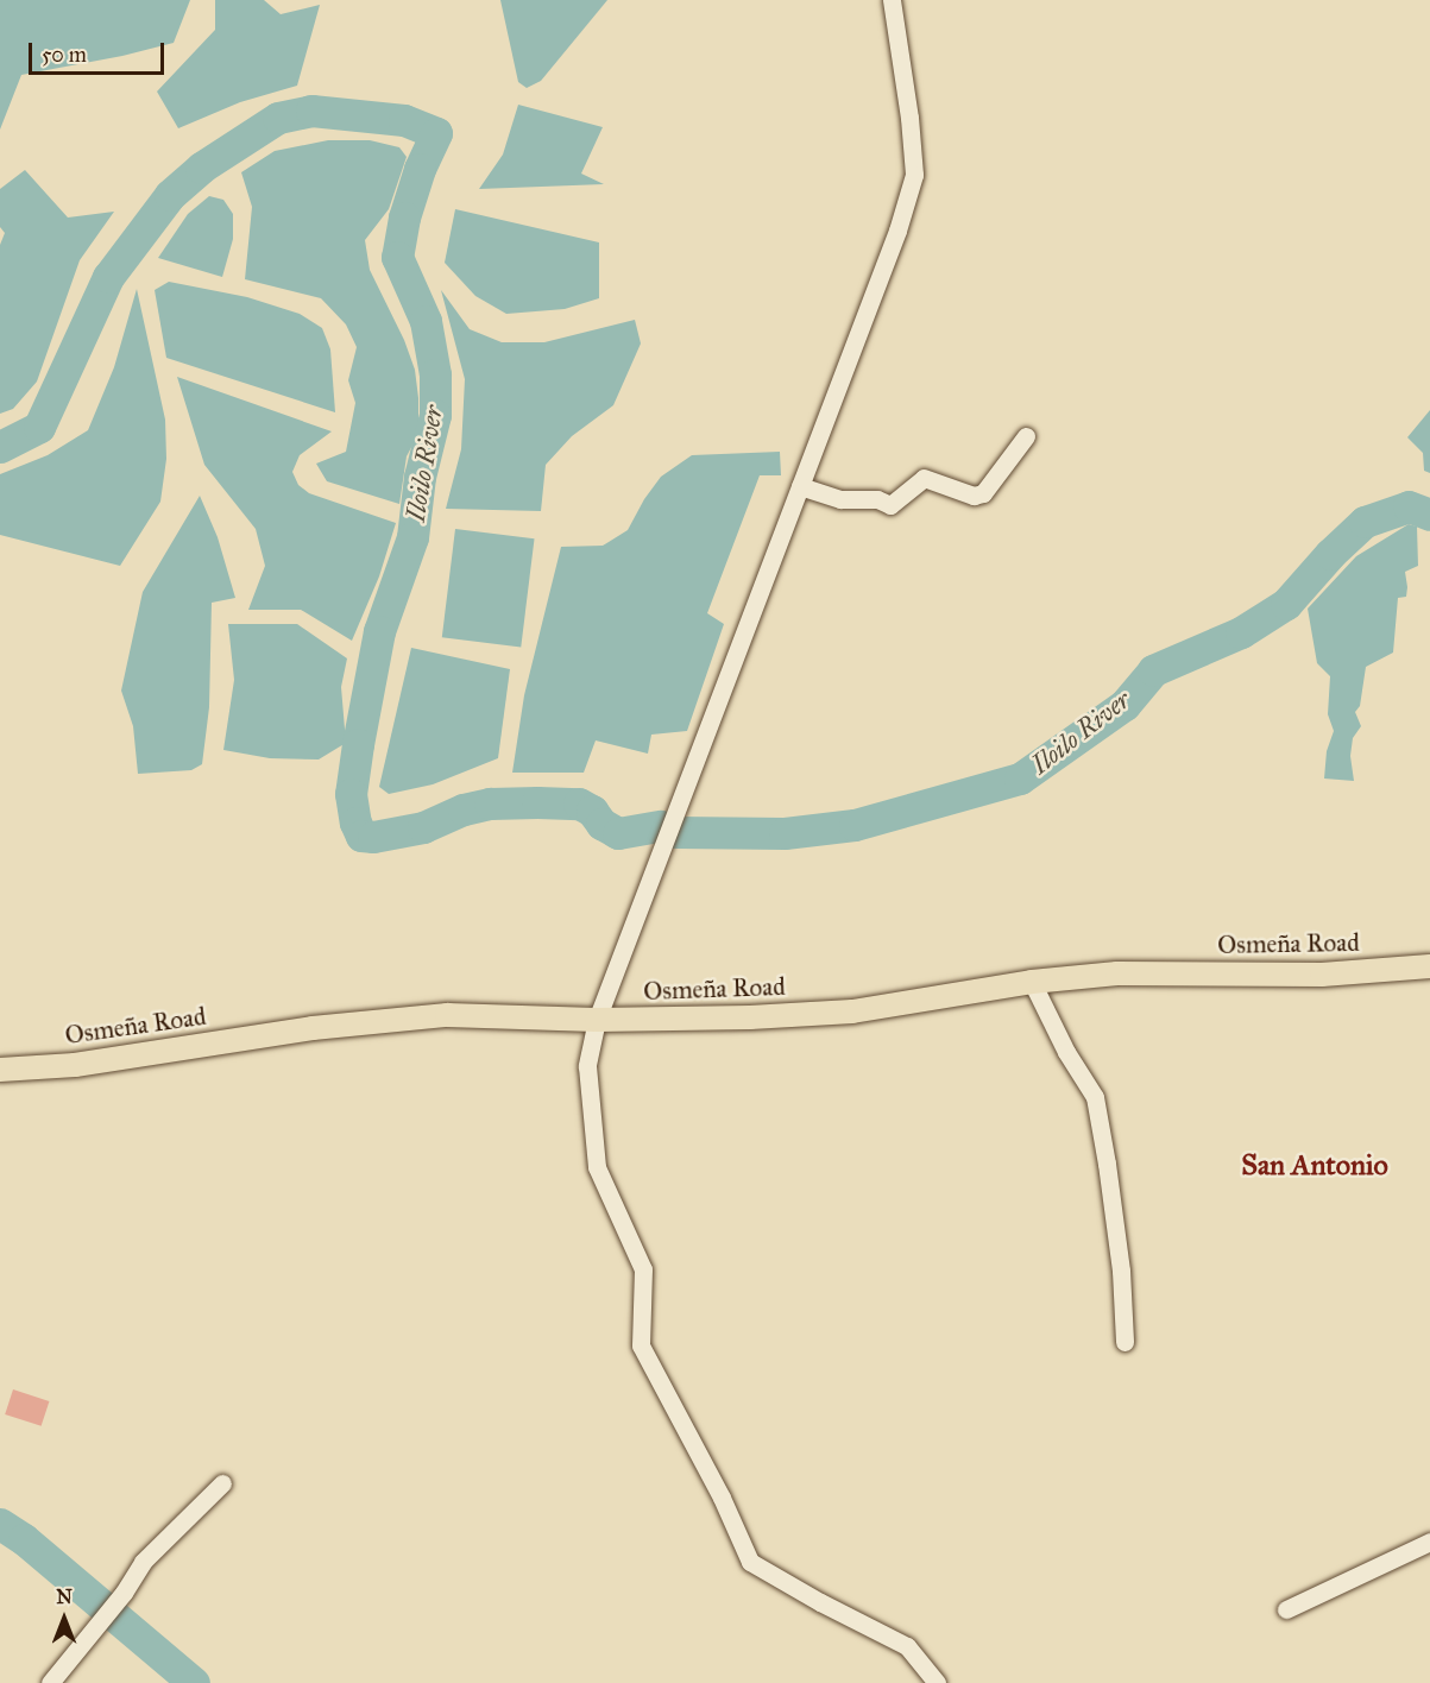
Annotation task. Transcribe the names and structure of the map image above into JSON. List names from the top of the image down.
{
  "streets": {
    "main road": ["Osmeña Road"]
  },
  "districts": ["San Antonio"],
  "water": ["Iloilo River"],
  "scale_bar": "50 m",
  "north": "top"
}
